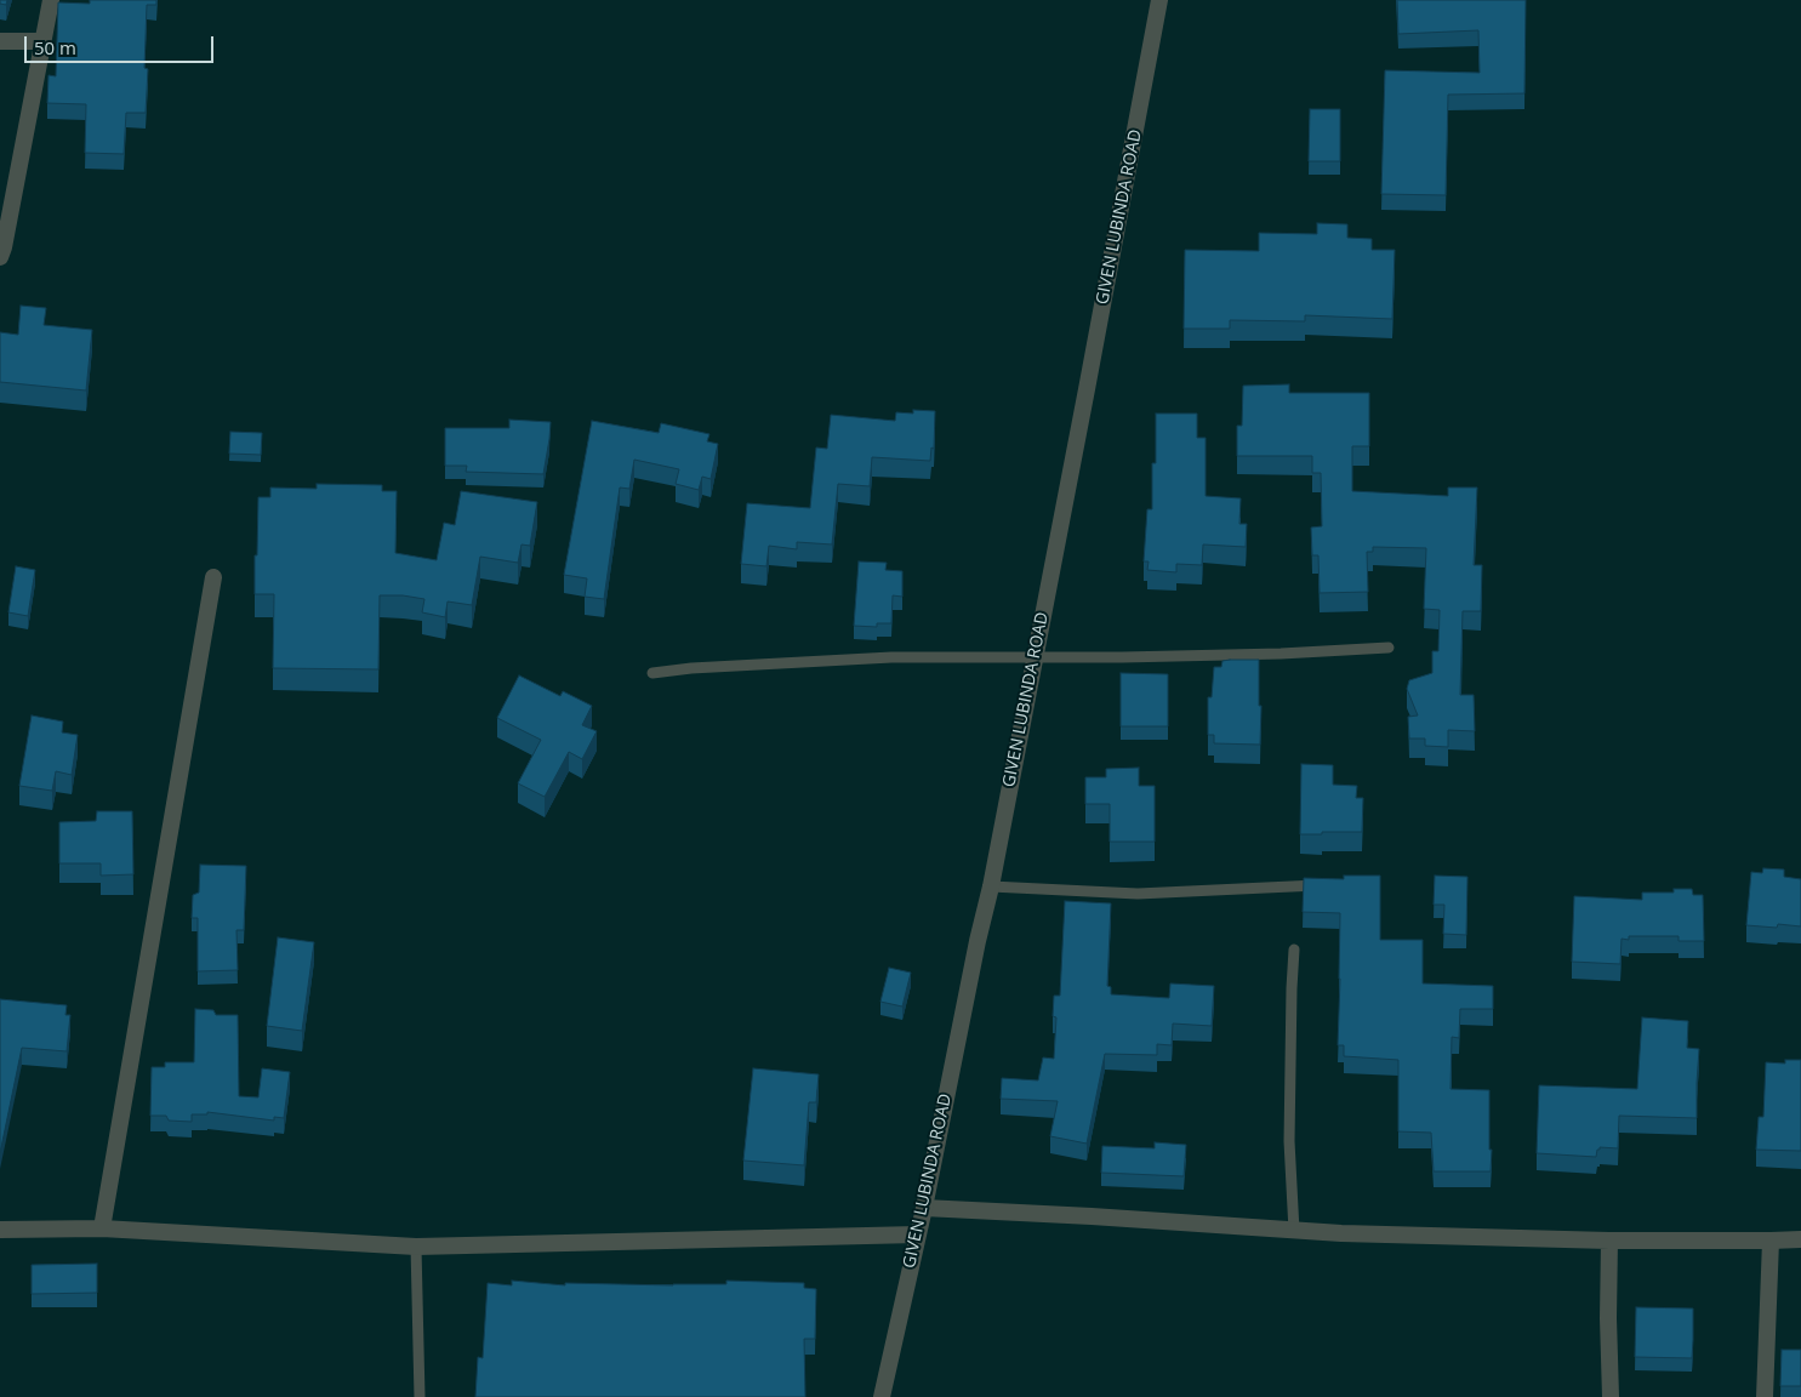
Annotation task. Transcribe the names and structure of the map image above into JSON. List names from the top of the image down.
{
  "streets": {
    "street": ["GIVEN LUBINDA ROAD"]
  },
  "scale_bar": "50 m"
}
